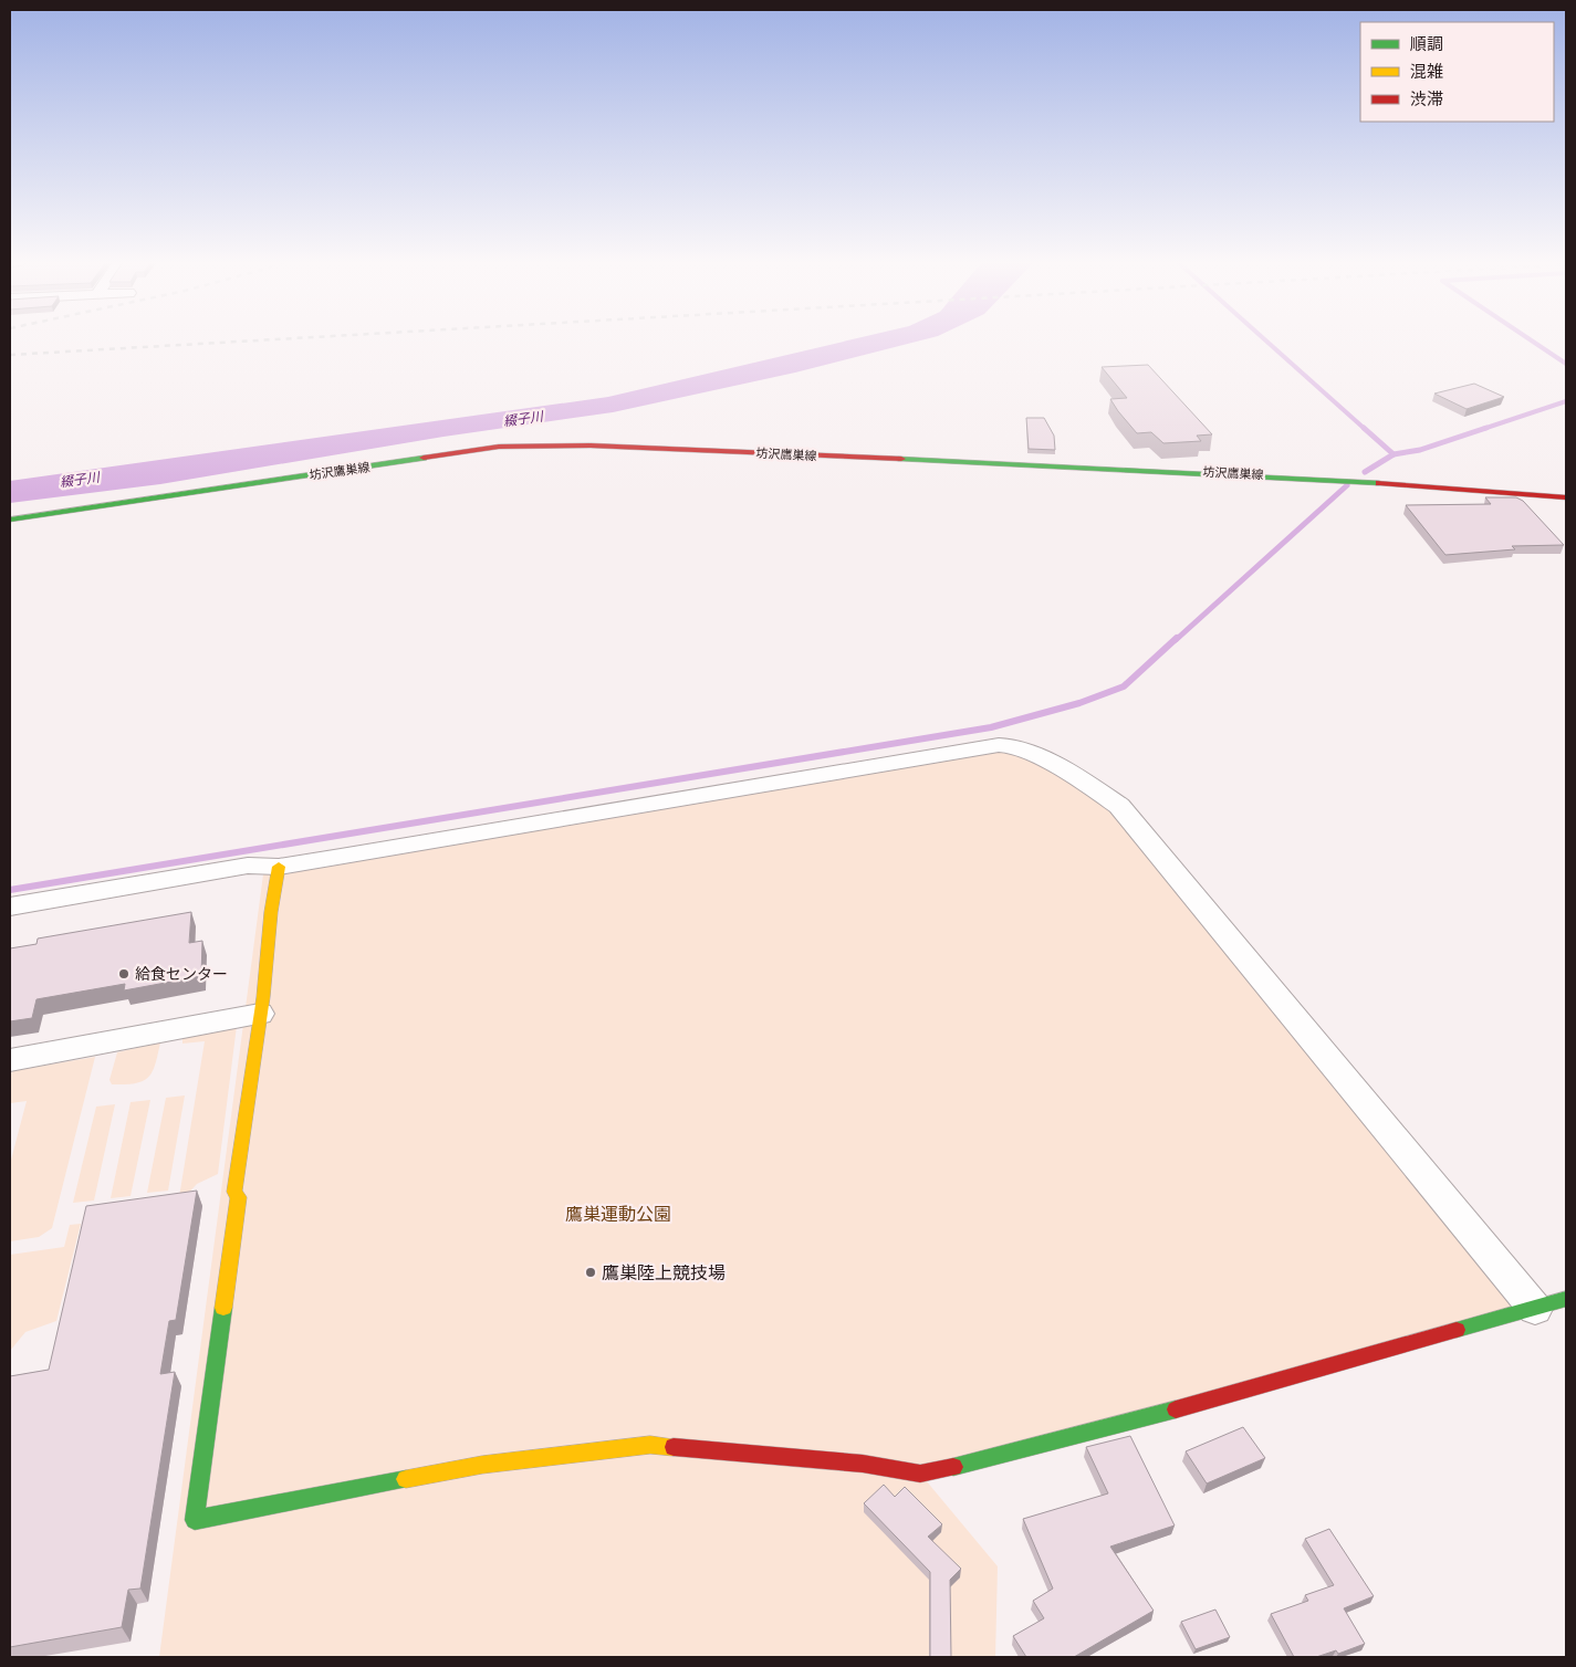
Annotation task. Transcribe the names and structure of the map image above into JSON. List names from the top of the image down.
{
  "streets": {
    "main road": ["坊沢鷹巣線"]
  },
  "water": ["綴子川"],
  "parks": ["鷹巣運動公園"],
  "places": ["給食センター", "鷹巣陸上競技場"],
  "legend": ["順調", "混雑", "渋滞"]
}
